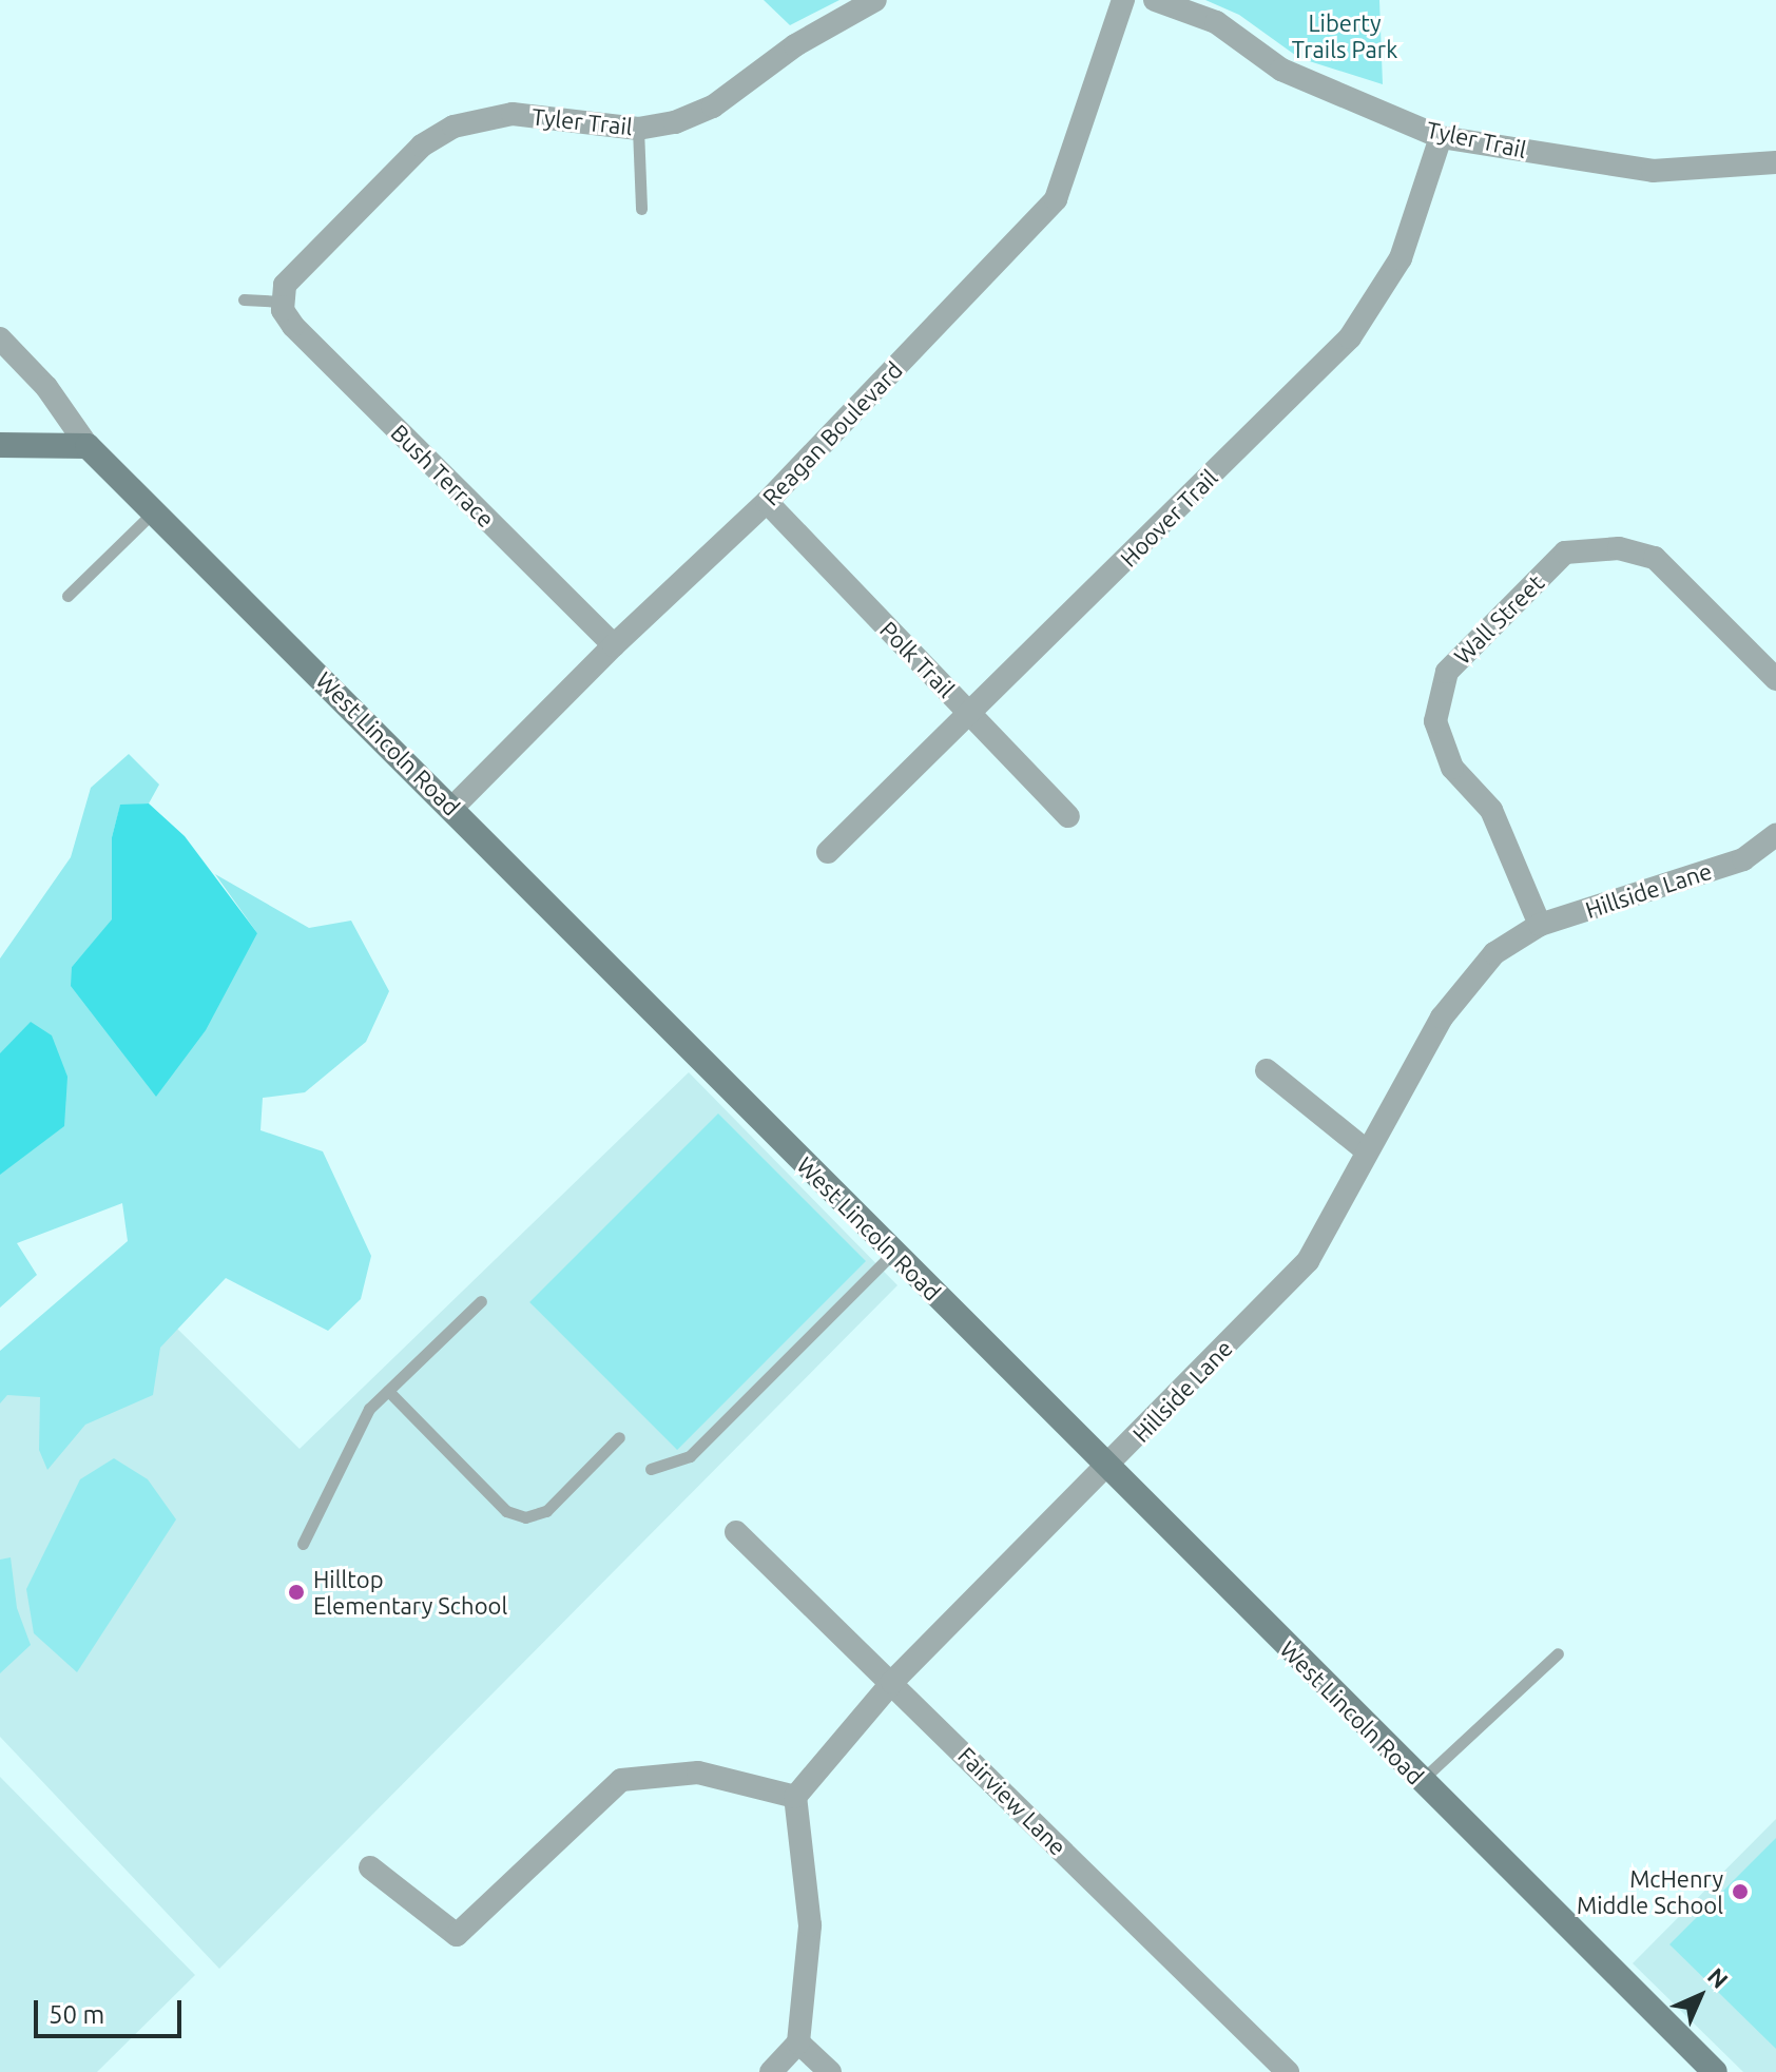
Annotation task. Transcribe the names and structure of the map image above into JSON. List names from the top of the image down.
{
  "streets": {
    "street": [
      "Tyler Trail",
      "Reagan Boulevard",
      "Bush Terrace",
      "Hoover Trail",
      "Wall Street",
      "Polk Trail",
      "West Lincoln Road",
      "Hillside Lane",
      "Fairview Lane"
    ]
  },
  "crossings": [
    ["Tyler Trail", "Bush Terrace"],
    ["Tyler Trail", "Hoover Trail"],
    ["Reagan Boulevard", "Bush Terrace"],
    ["Reagan Boulevard", "Polk Trail"],
    ["Reagan Boulevard", "West Lincoln Road"],
    ["Hoover Trail", "Polk Trail"],
    ["Wall Street", "Hillside Lane"],
    ["West Lincoln Road", "Hillside Lane"],
    ["Hillside Lane", "Fairview Lane"]
  ],
  "parks": ["Liberty Trails Park"],
  "places": ["Hilltop Elementary School", "McHenry Middle School"],
  "scale_bar": "50 m",
  "north": "top right"
}
